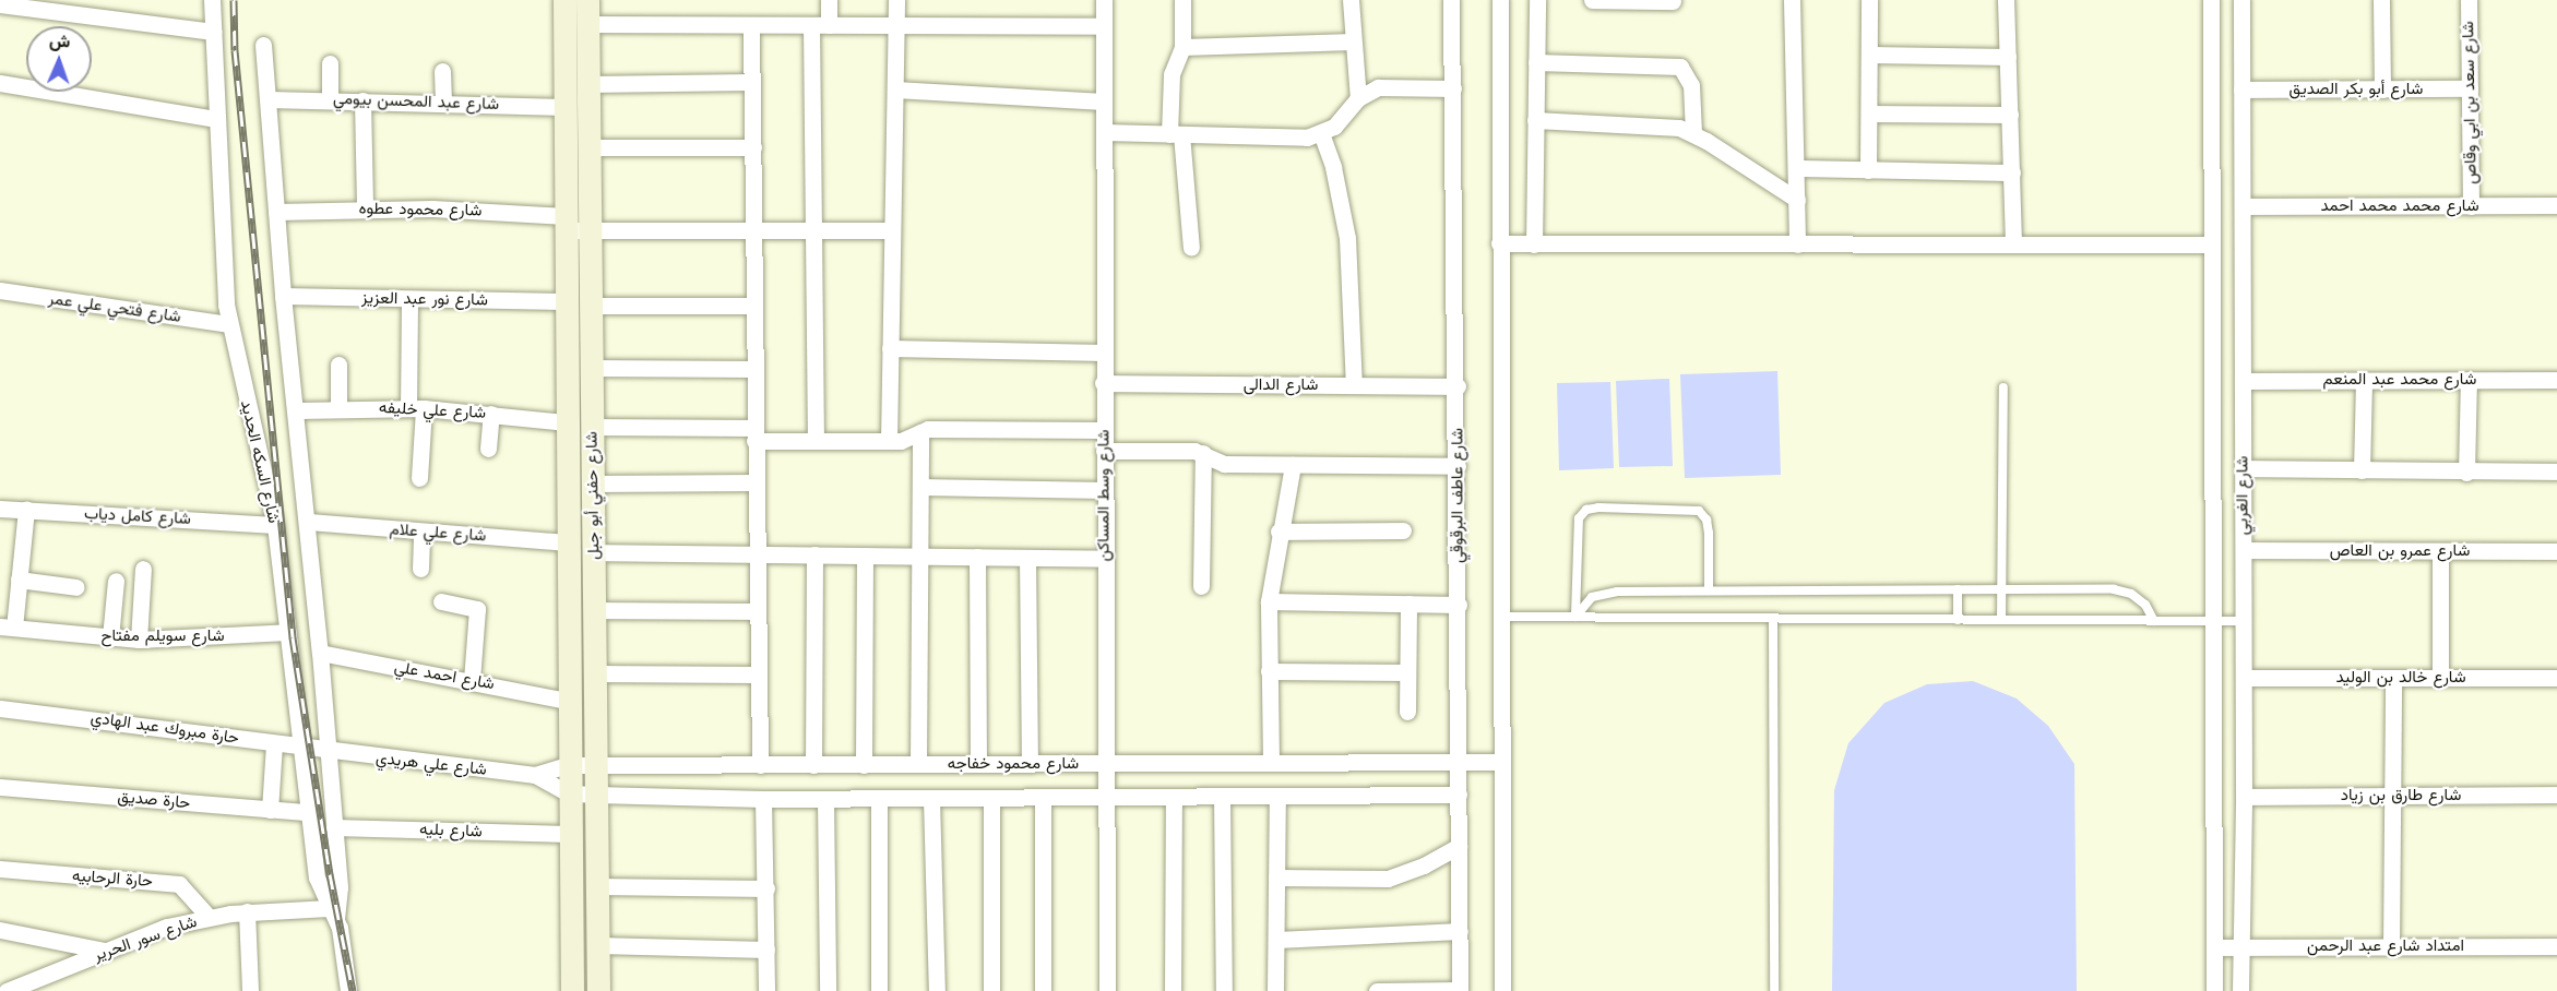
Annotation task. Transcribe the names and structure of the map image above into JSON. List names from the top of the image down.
{
  "streets": {
    "street": [
      "شارع أبو بكر الصديق",
      "شارع عبد المحسن بيومي",
      "شارع سعد بن ابي وقاص",
      "شارع محمد محمد احمد",
      "شارع محمود عطوه",
      "شارع نور عبد العزيز",
      "شارع فتحي علي عمر",
      "شارع محمد عبد المنعم",
      "شارع الدالى",
      "شارع علي خليفه",
      "شارع السكه الحديد",
      "شارع حفني أبو جبل",
      "شارع وسط المساكن",
      "شارع عاطف البرقوقي",
      "شارع الغربي",
      "شارع كامل دياب",
      "شارع علي علام",
      "شارع عمرو بن العاص",
      "شارع سويلم مفتاح",
      "شارع احمد علي",
      "شارع خالد بن الوليد",
      "حارة مبروك عبد الهادي",
      "شارع علي هريدي",
      "شارع محمود خفاجه",
      "شارع طارق بن زياد",
      "حارة صديق",
      "شارع بليه",
      "حارة الرحابيه",
      "شارع سور الحرير",
      "امتداد شارع عبد الرحمن"
    ]
  },
  "crossings": [
    ["شارع أبو بكر الصديق", "شارع سعد بن ابي وقاص"],
    ["شارع أبو بكر الصديق", "شارع الغربي"],
    ["شارع عبد المحسن بيومي", "شارع السكه الحديد"],
    ["شارع عبد المحسن بيومي", "شارع حفني أبو جبل"],
    ["شارع سعد بن ابي وقاص", "شارع محمد محمد احمد"],
    ["شارع محمد محمد احمد", "شارع الغربي"],
    ["شارع محمود عطوه", "شارع السكه الحديد"],
    ["شارع محمود عطوه", "شارع حفني أبو جبل"],
    ["شارع نور عبد العزيز", "شارع السكه الحديد"],
    ["شارع نور عبد العزيز", "شارع حفني أبو جبل"],
    ["شارع فتحي علي عمر", "شارع السكه الحديد"],
    ["شارع محمد عبد المنعم", "شارع الغربي"],
    ["شارع الدالى", "شارع وسط المساكن"],
    ["شارع الدالى", "شارع عاطف البرقوقي"],
    ["شارع علي خليفه", "شارع السكه الحديد"],
    ["شارع علي خليفه", "شارع حفني أبو جبل"],
    ["شارع السكه الحديد", "شارع كامل دياب"],
    ["شارع السكه الحديد", "شارع علي علام"],
    ["شارع السكه الحديد", "شارع سويلم مفتاح"],
    ["شارع السكه الحديد", "شارع احمد علي"],
    ["شارع السكه الحديد", "حارة مبروك عبد الهادي"],
    ["شارع السكه الحديد", "شارع علي هريدي"],
    ["شارع السكه الحديد", "حارة صديق"],
    ["شارع السكه الحديد", "شارع بليه"],
    ["شارع السكه الحديد", "شارع سور الحرير"],
    ["شارع حفني أبو جبل", "شارع علي علام"],
    ["شارع حفني أبو جبل", "شارع احمد علي"],
    ["شارع حفني أبو جبل", "شارع علي هريدي"],
    ["شارع حفني أبو جبل", "شارع محمود خفاجه"],
    ["شارع حفني أبو جبل", "شارع بليه"],
    ["شارع وسط المساكن", "شارع محمود خفاجه"],
    ["شارع عاطف البرقوقي", "شارع محمود خفاجه"],
    ["شارع الغربي", "شارع عمرو بن العاص"],
    ["شارع الغربي", "شارع خالد بن الوليد"],
    ["شارع الغربي", "شارع طارق بن زياد"],
    ["شارع الغربي", "امتداد شارع عبد الرحمن"],
    ["حارة مبروك عبد الهادي", "شارع علي هريدي"],
    ["شارع علي هريدي", "شارع محمود خفاجه"],
    ["حارة الرحابيه", "شارع سور الحرير"]
  ],
  "north": "top"
}
